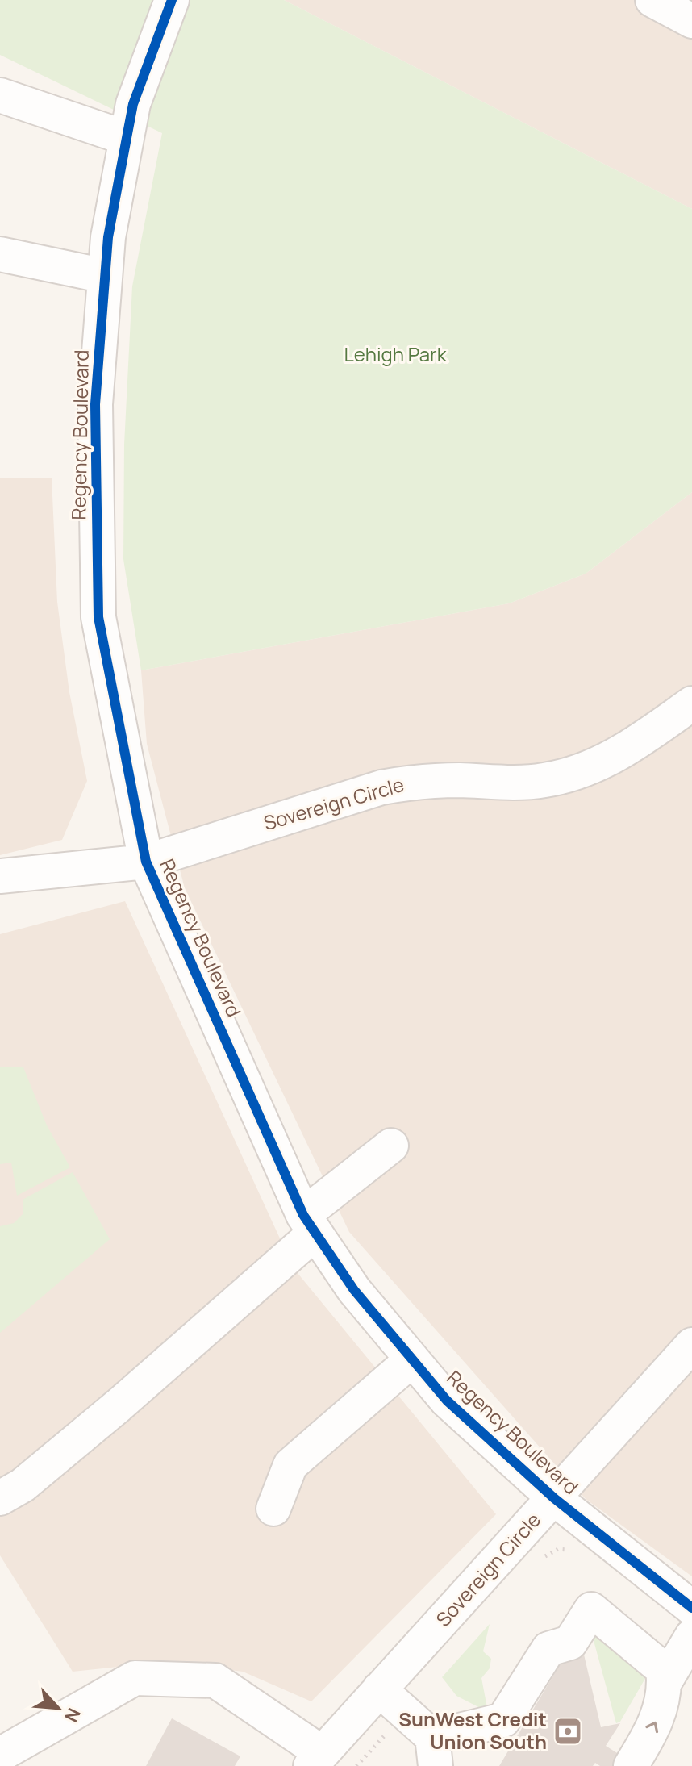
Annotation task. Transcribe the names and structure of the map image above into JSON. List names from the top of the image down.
{
  "streets": {
    "street": ["Regency Boulevard", "Sovereign Circle"]
  },
  "crossings": [
    ["Regency Boulevard", "Sovereign Circle"]
  ],
  "parks": ["Lehigh Park"],
  "places": {
    "bank": ["SunWest Credit Union South"]
  },
  "north": "bottom right"
}
